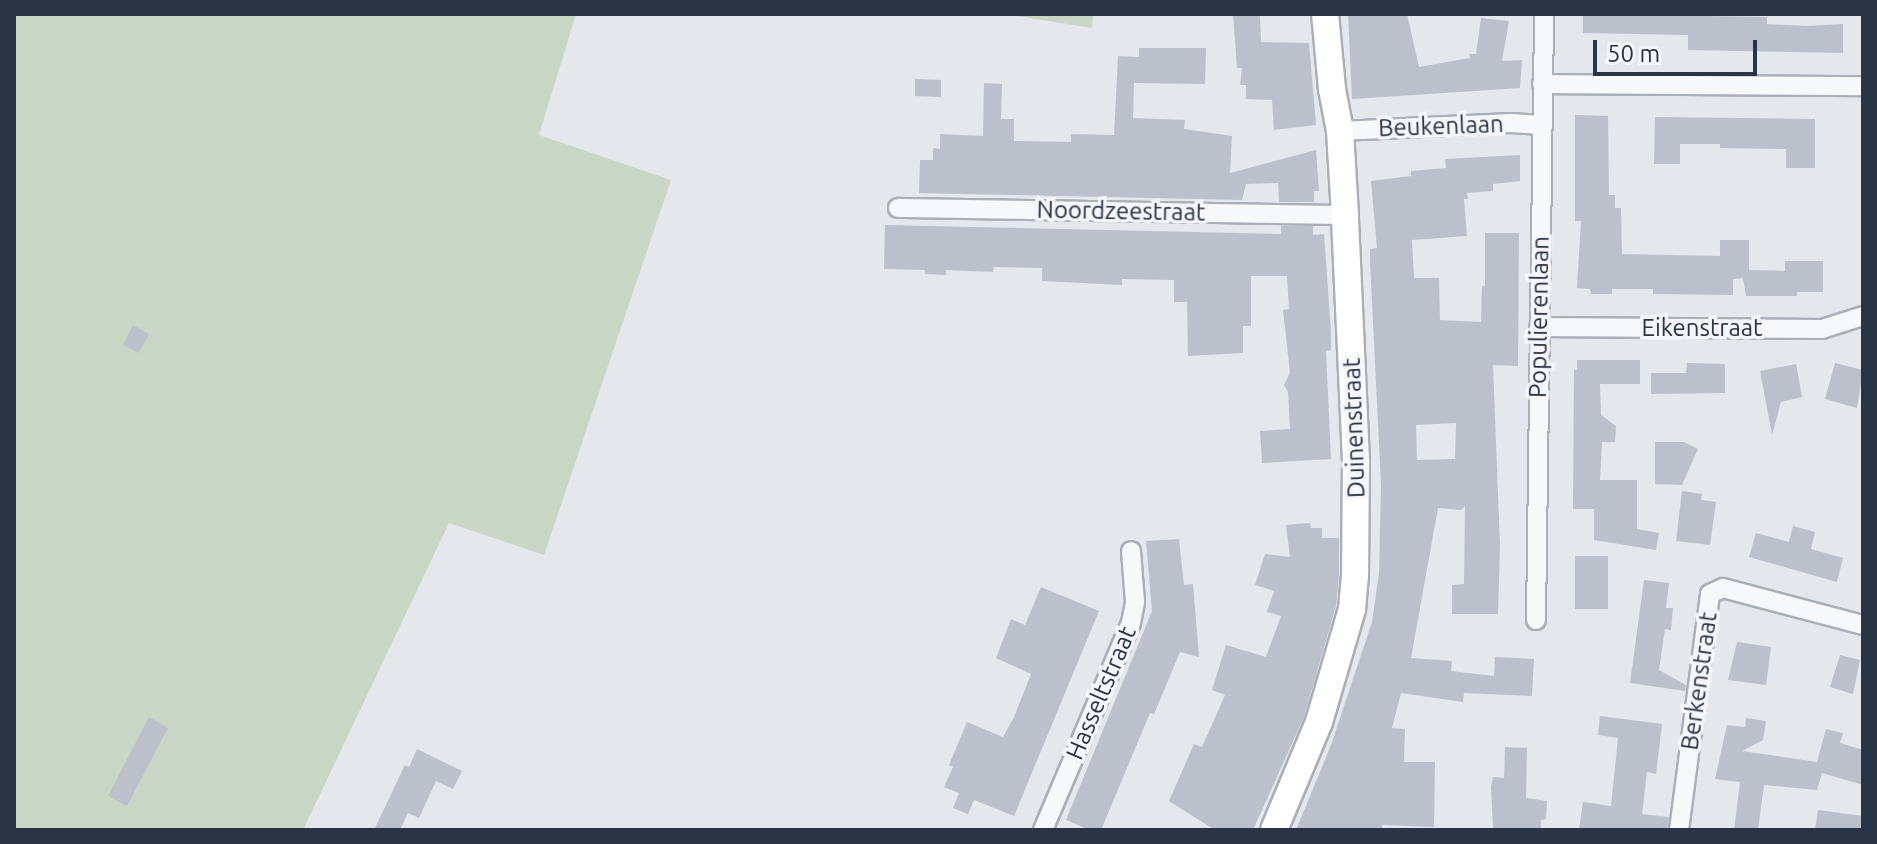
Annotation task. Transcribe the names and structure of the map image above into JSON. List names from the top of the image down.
{
  "streets": {
    "street": [
      "Beukenlaan",
      "Noordzeestraat",
      "Populierenlaan",
      "Eikenstraat",
      "Duinenstraat",
      "Berkenstraat",
      "Hasseltstraat"
    ]
  },
  "crossings": [
    ["Beukenlaan", "Populierenlaan"],
    ["Beukenlaan", "Duinenstraat"],
    ["Noordzeestraat", "Duinenstraat"],
    ["Populierenlaan", "Eikenstraat"]
  ],
  "scale_bar": "50 m"
}
